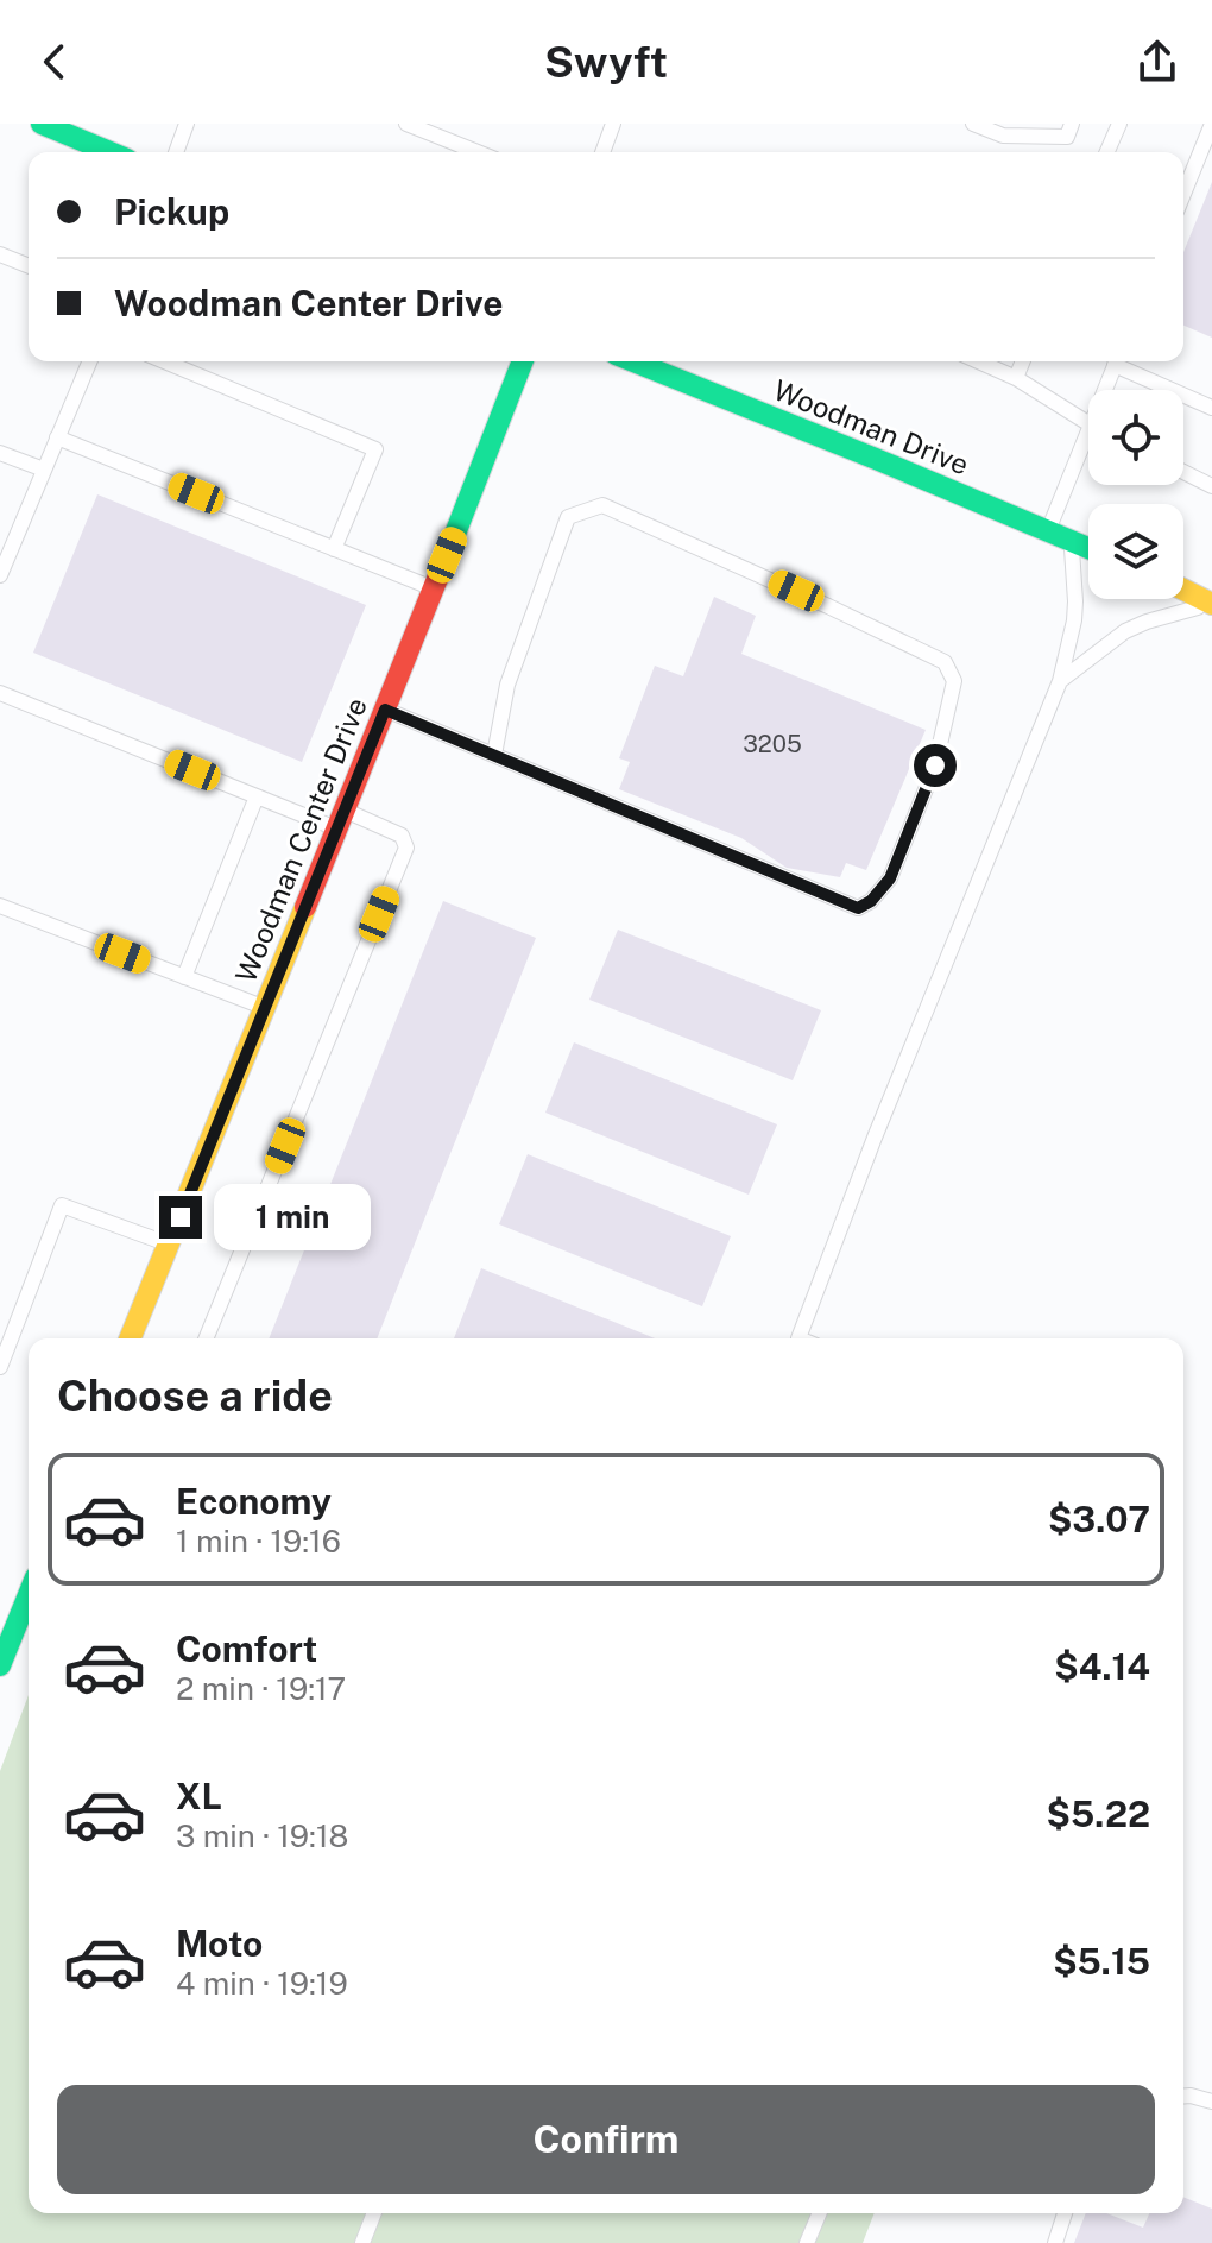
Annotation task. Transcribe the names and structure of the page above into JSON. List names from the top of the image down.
{
  "streets": {
    "street": ["Woodman Drive", "Woodman Center Drive"]
  },
  "house_numbers": ["3205"],
  "page": {
    "header": "Swyft",
    "banner": ["Pickup", "Woodman Center Drive"],
    "bubble": "1 min",
    "heading": "Choose a ride",
    "list": [
      {
        "name": "Economy",
        "note": "1 min · 19:16",
        "value": "$3.07"
      },
      {
        "name": "Comfort",
        "note": "2 min · 19:17",
        "value": "$4.14"
      },
      {
        "name": "XL",
        "note": "3 min · 19:18",
        "value": "$5.22"
      },
      {
        "name": "Moto",
        "note": "4 min · 19:19",
        "value": "$5.15"
      }
    ],
    "buttons": "Confirm"
  }
}
